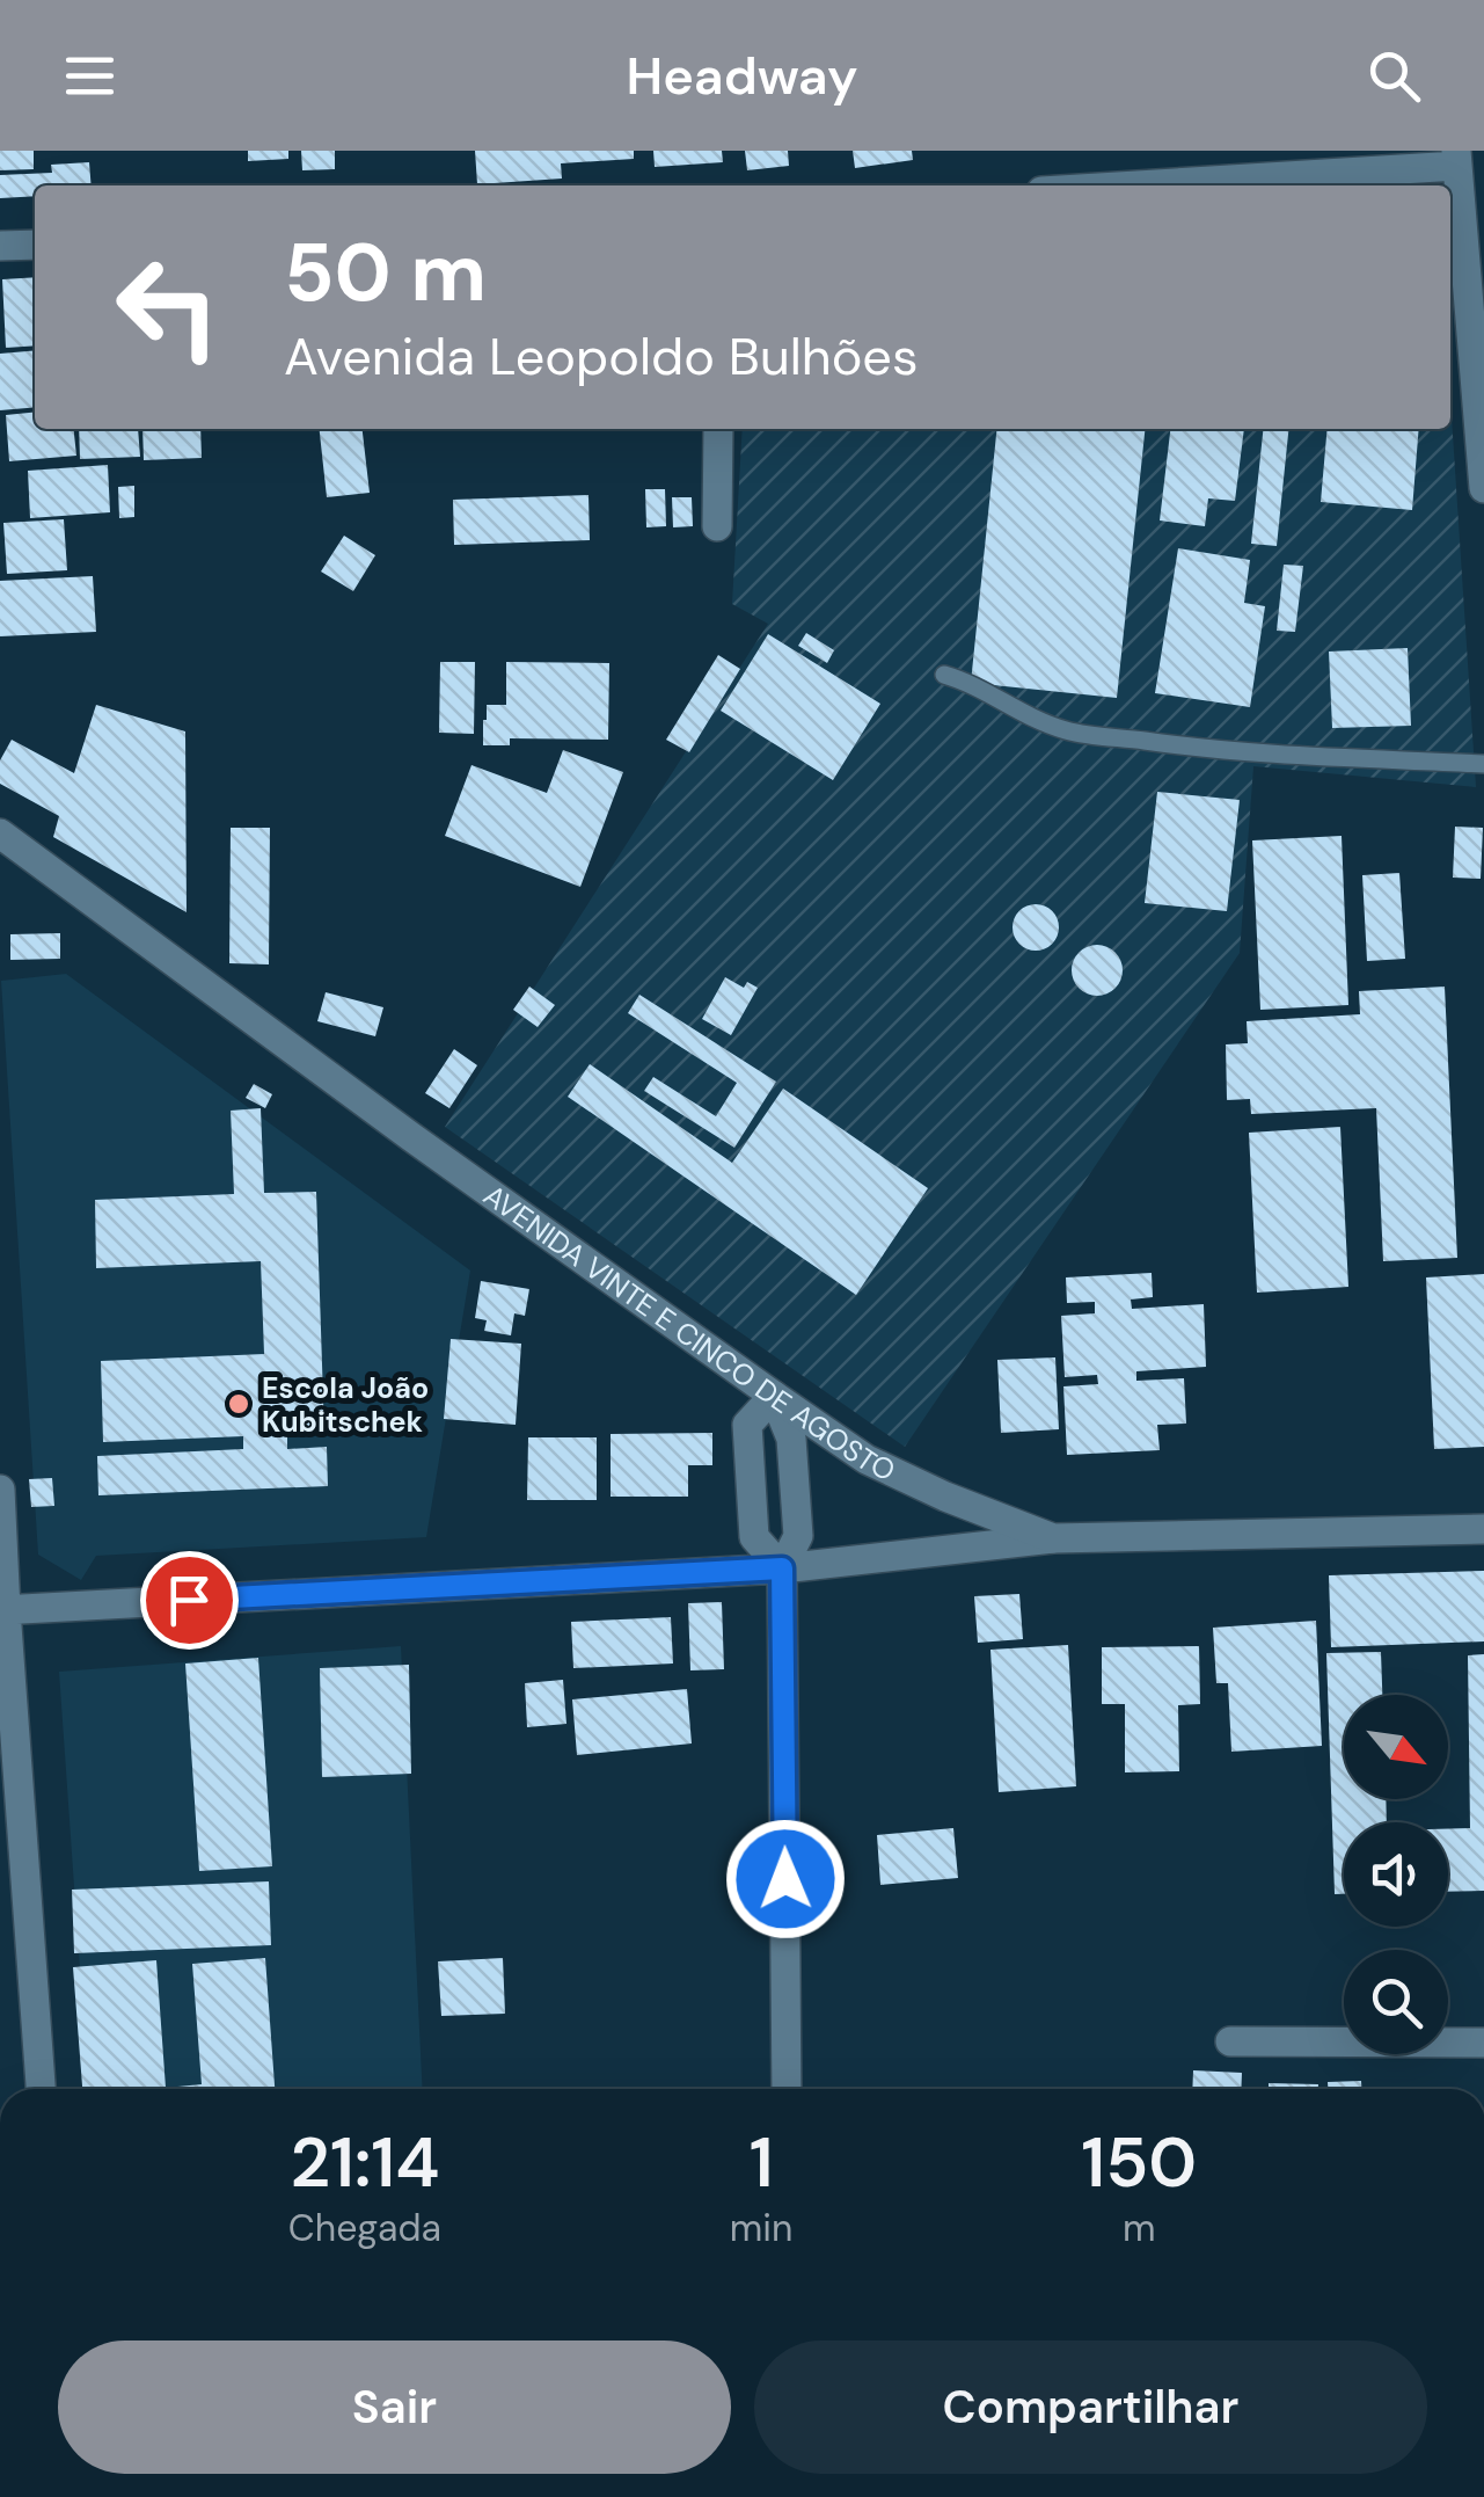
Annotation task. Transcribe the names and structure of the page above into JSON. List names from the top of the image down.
{
  "streets": {
    "street": ["AVENIDA VINTE E CINCO DE AGOSTO"]
  },
  "places": ["Escola João Kubitschek"],
  "north": "bottom right",
  "page": {
    "header": "Headway",
    "turn": ["50 m", "Avenida Leopoldo Bulhões"],
    "eta": [
      "21:14",
      "Chegada",
      "1",
      "min",
      "150",
      "m"
    ],
    "buttons": ["Sair", "Compartilhar"]
  }
}
